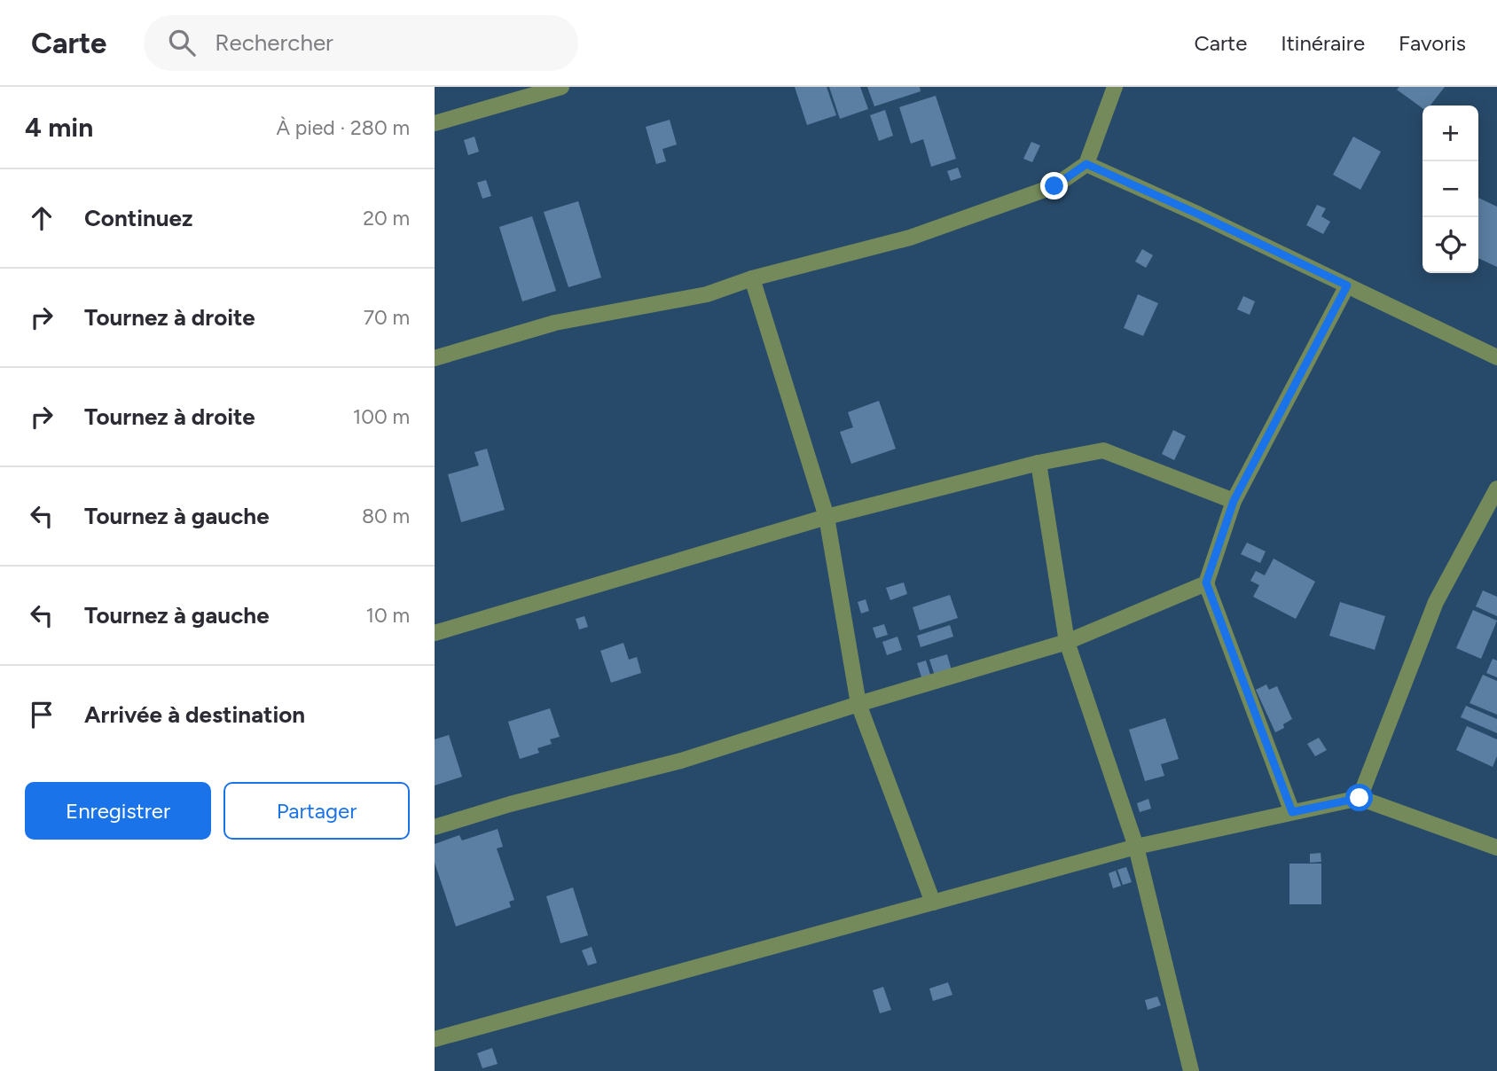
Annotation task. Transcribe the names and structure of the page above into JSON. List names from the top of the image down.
{
  "page": {
    "header": "Carte",
    "search": "Rechercher",
    "nav": ["Carte", "Itinéraire", "Favoris"],
    "heading": ["4 min", "À pied · 280 m"],
    "map_buttons": ["+", "−"],
    "list": [
      ["Continuez", "20 m"],
      ["Tournez à droite", "70 m"],
      ["Tournez à droite", "100 m"],
      ["Tournez à gauche", "80 m"],
      ["Tournez à gauche", "10 m"],
      "Arrivée à destination"
    ],
    "buttons": ["Enregistrer", "Partager"]
  }
}
